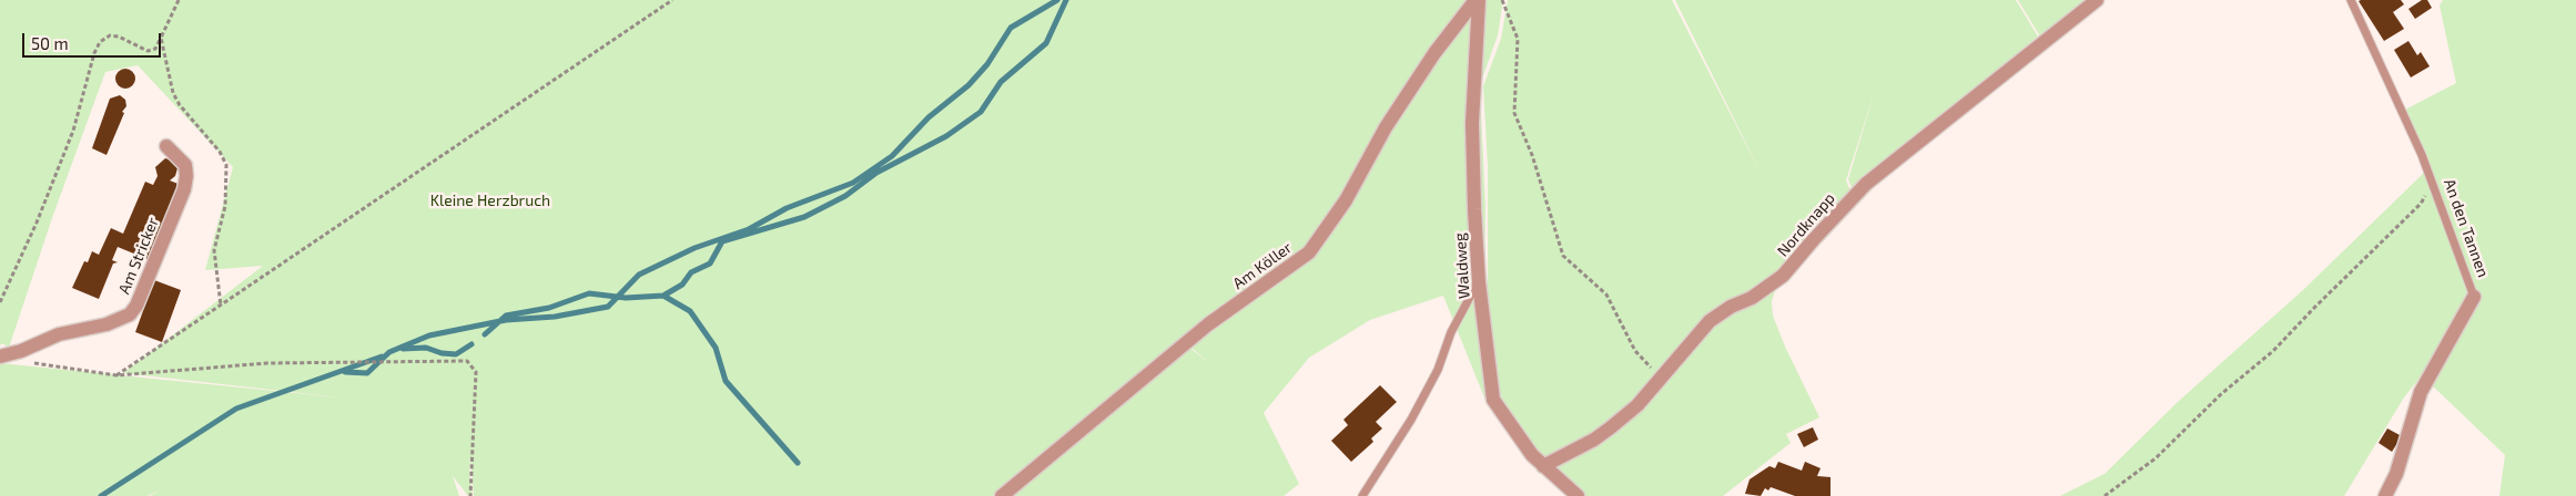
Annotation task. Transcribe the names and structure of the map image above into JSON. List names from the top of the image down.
{
  "streets": {
    "street": [
      "Nordknapp",
      "An den Tannen",
      "Am Stricker",
      "Am Köller",
      "Waldweg"
    ]
  },
  "crossings": [
    ["Nordknapp", "Waldweg"],
    ["Am Köller", "Waldweg"]
  ],
  "parks": ["Kleine Herzbruch"],
  "scale_bar": "50 m"
}
